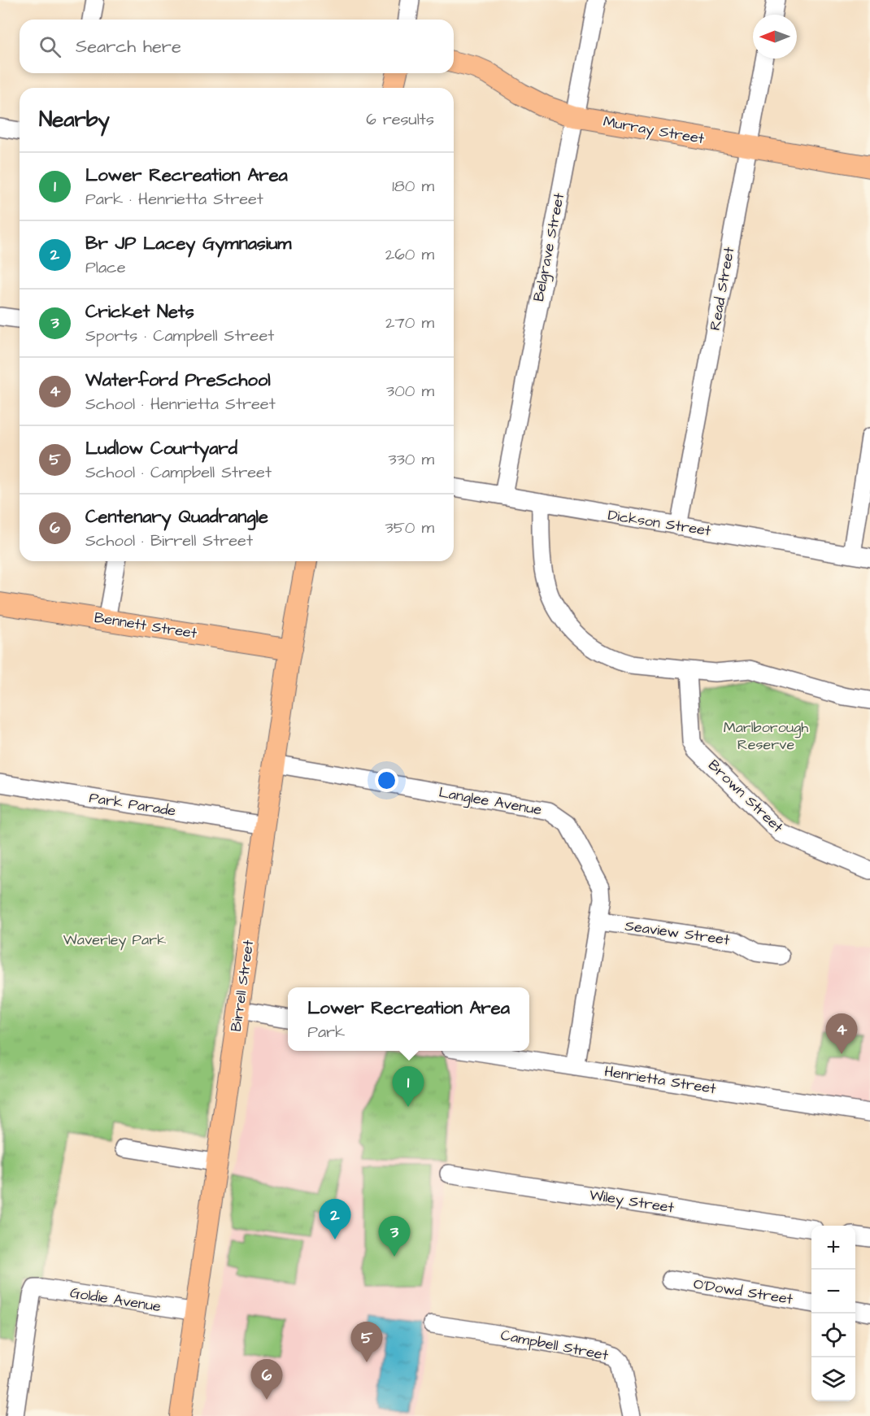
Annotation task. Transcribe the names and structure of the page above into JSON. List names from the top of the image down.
{
  "streets": {
    "main road": ["Murray Street", "Bennett Street", "Birrell Street"],
    "street": [
      "Belgrave Street",
      "Read Street",
      "Dickson Street",
      "Brown Street",
      "Langlee Avenue",
      "Park Parade",
      "Seaview Street",
      "Henrietta Street",
      "Wiley Street",
      "O'Dowd Street",
      "Goldie Avenue",
      "Campbell Street"
    ]
  },
  "crossings": [
    ["Murray Street", "Belgrave Street"],
    ["Murray Street", "Read Street"],
    ["Belgrave Street", "Dickson Street"],
    ["Read Street", "Dickson Street"],
    ["Bennett Street", "Birrell Street"],
    ["Langlee Avenue", "Seaview Street"],
    ["Langlee Avenue", "Birrell Street"],
    ["Langlee Avenue", "Henrietta Street"],
    ["Park Parade", "Birrell Street"],
    ["Birrell Street", "Goldie Avenue"]
  ],
  "parks": ["Marlborough Reserve", "Waverley Park"],
  "north": "left",
  "page": {
    "search": "Search here",
    "heading": ["Nearby", "6 results"],
    "list": [
      {
        "mark": "1",
        "name": "Lower Recreation Area",
        "note": "Park · Henrietta Street",
        "value": "180 m"
      },
      {
        "mark": "2",
        "name": "Br JP Lacey Gymnasium",
        "note": "Place",
        "value": "260 m"
      },
      {
        "mark": "3",
        "name": "Cricket Nets",
        "note": "Sports · Campbell Street",
        "value": "270 m"
      },
      {
        "mark": "4",
        "name": "Waterford PreSchool",
        "note": "School · Henrietta Street",
        "value": "300 m"
      },
      {
        "mark": "5",
        "name": "Ludlow Courtyard",
        "note": "School · Campbell Street",
        "value": "330 m"
      },
      {
        "mark": "6",
        "name": "Centenary Quadrangle",
        "note": "School · Birrell Street",
        "value": "350 m"
      }
    ],
    "popup": ["Lower Recreation Area", "Park"],
    "pins": [
      "4",
      "1",
      "2",
      "3",
      "5",
      "6"
    ],
    "map_buttons": ["+", "−"]
  }
}
